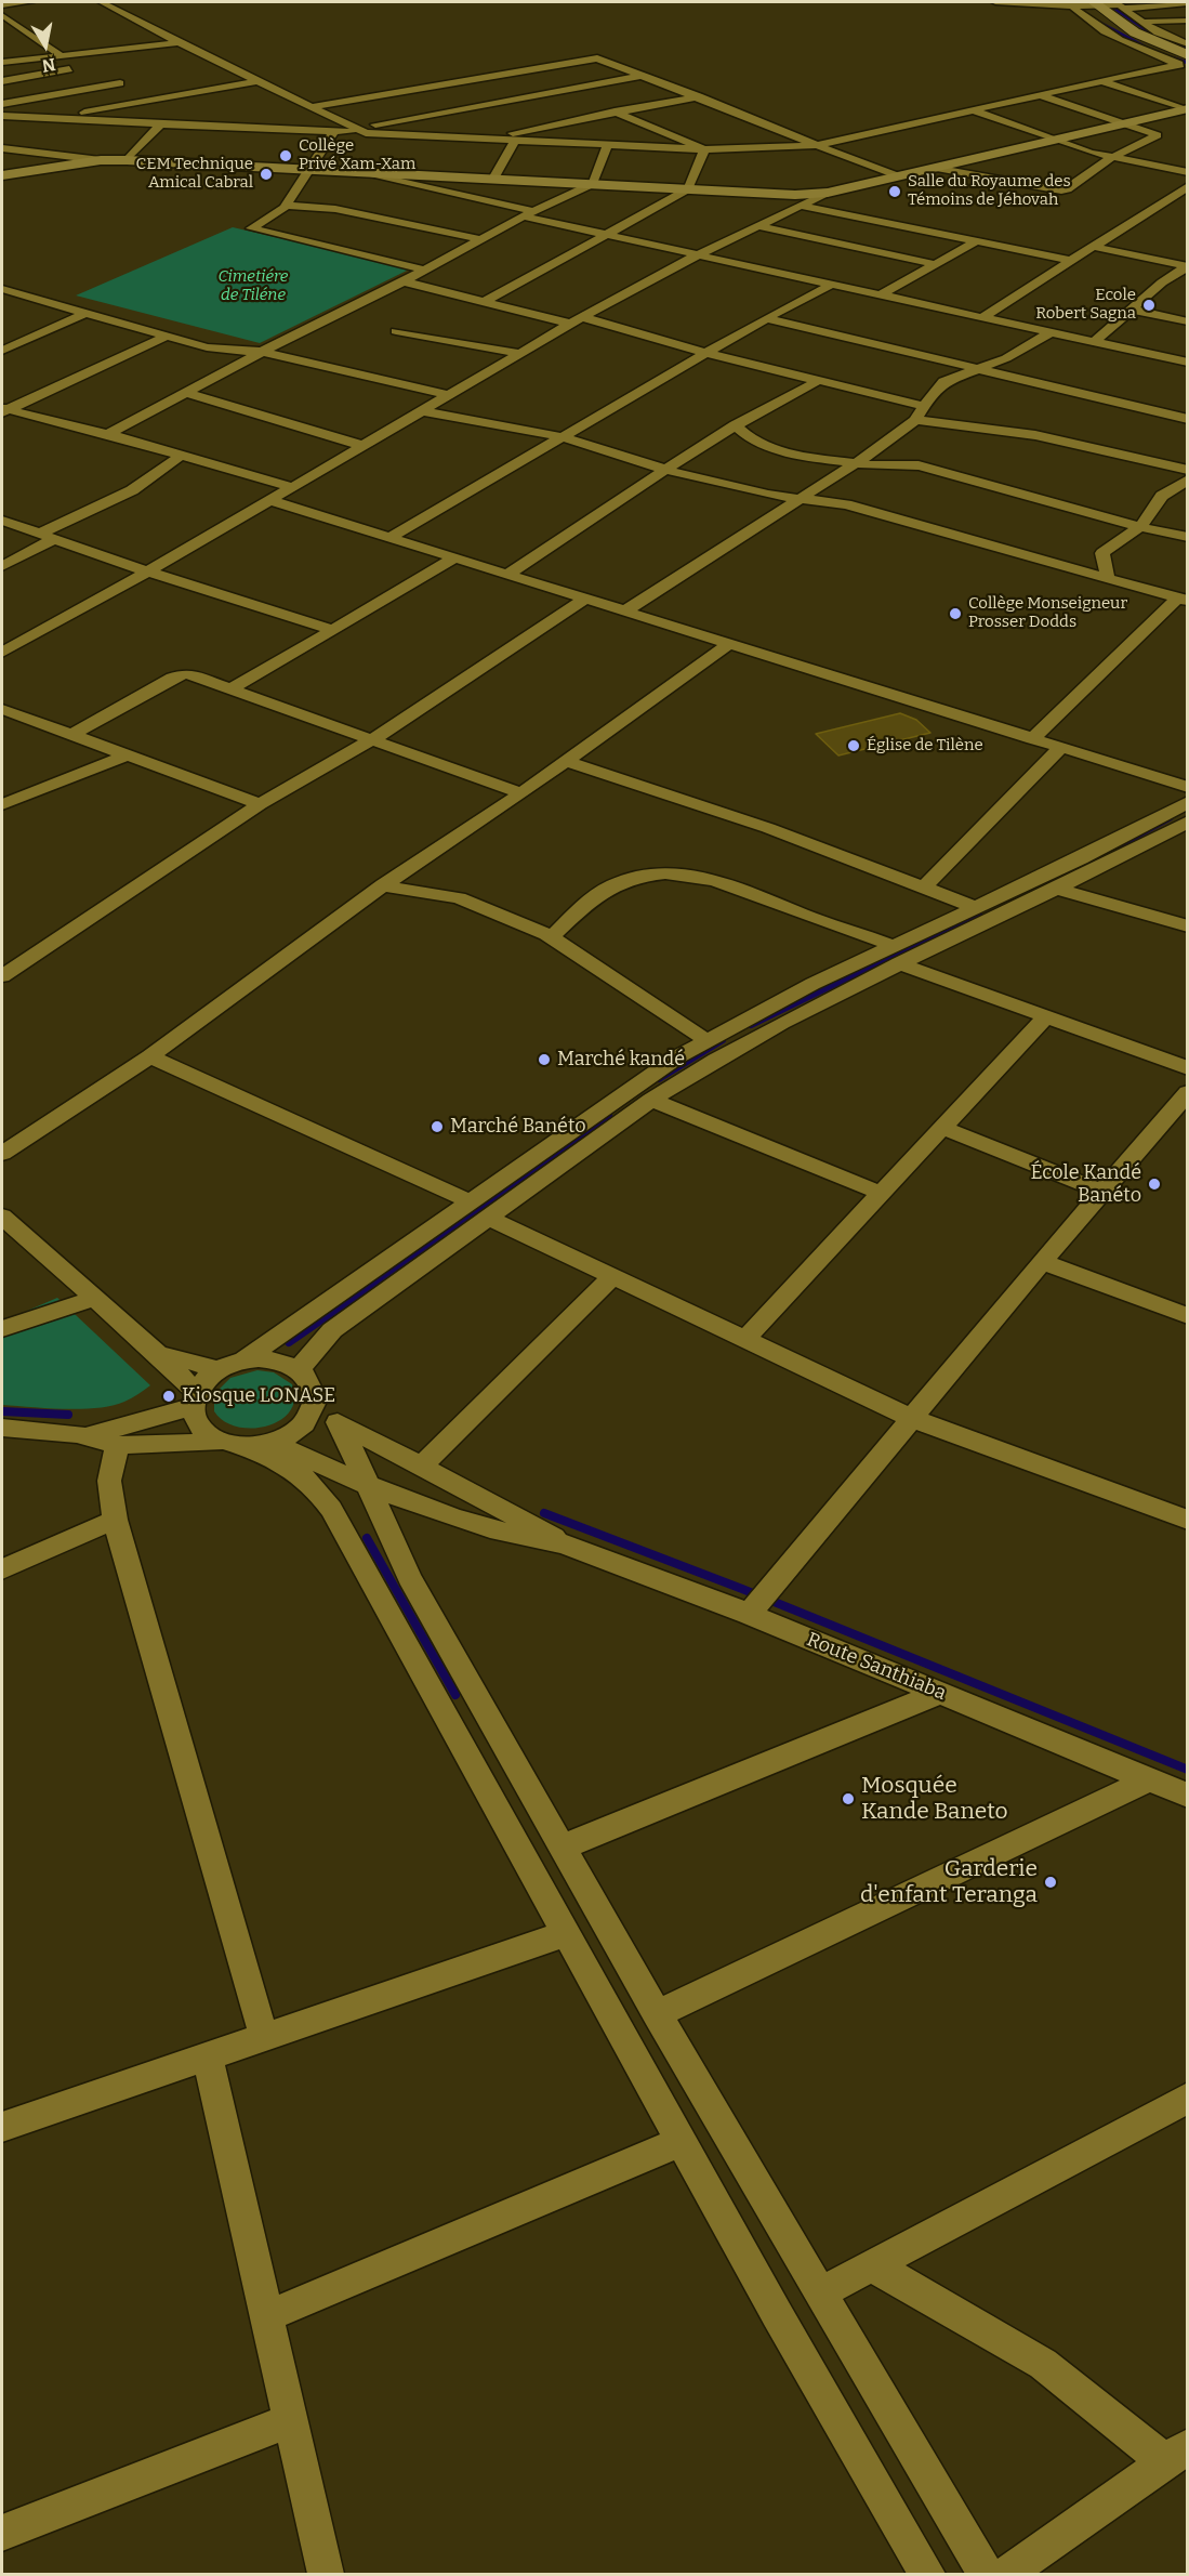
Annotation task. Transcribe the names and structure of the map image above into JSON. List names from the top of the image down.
{
  "streets": {
    "street": ["Route Santhiaba"]
  },
  "parks": ["Cimetiére de Tiléne"],
  "places": [
    "Collège Privé Xam-Xam",
    "CEM Technique Amical Cabral",
    "Salle du Royaume des Témoins de Jéhovah",
    "Ecole Robert Sagna",
    "Collège Monseigneur Prosser Dodds",
    "Église de Tilène",
    "Marché kandé",
    "Marché Banéto",
    "École Kandé Banéto",
    "Kiosque LONASE",
    "Mosquée Kande Baneto",
    "Garderie d'enfant Teranga"
  ],
  "north": "bottom"
}
